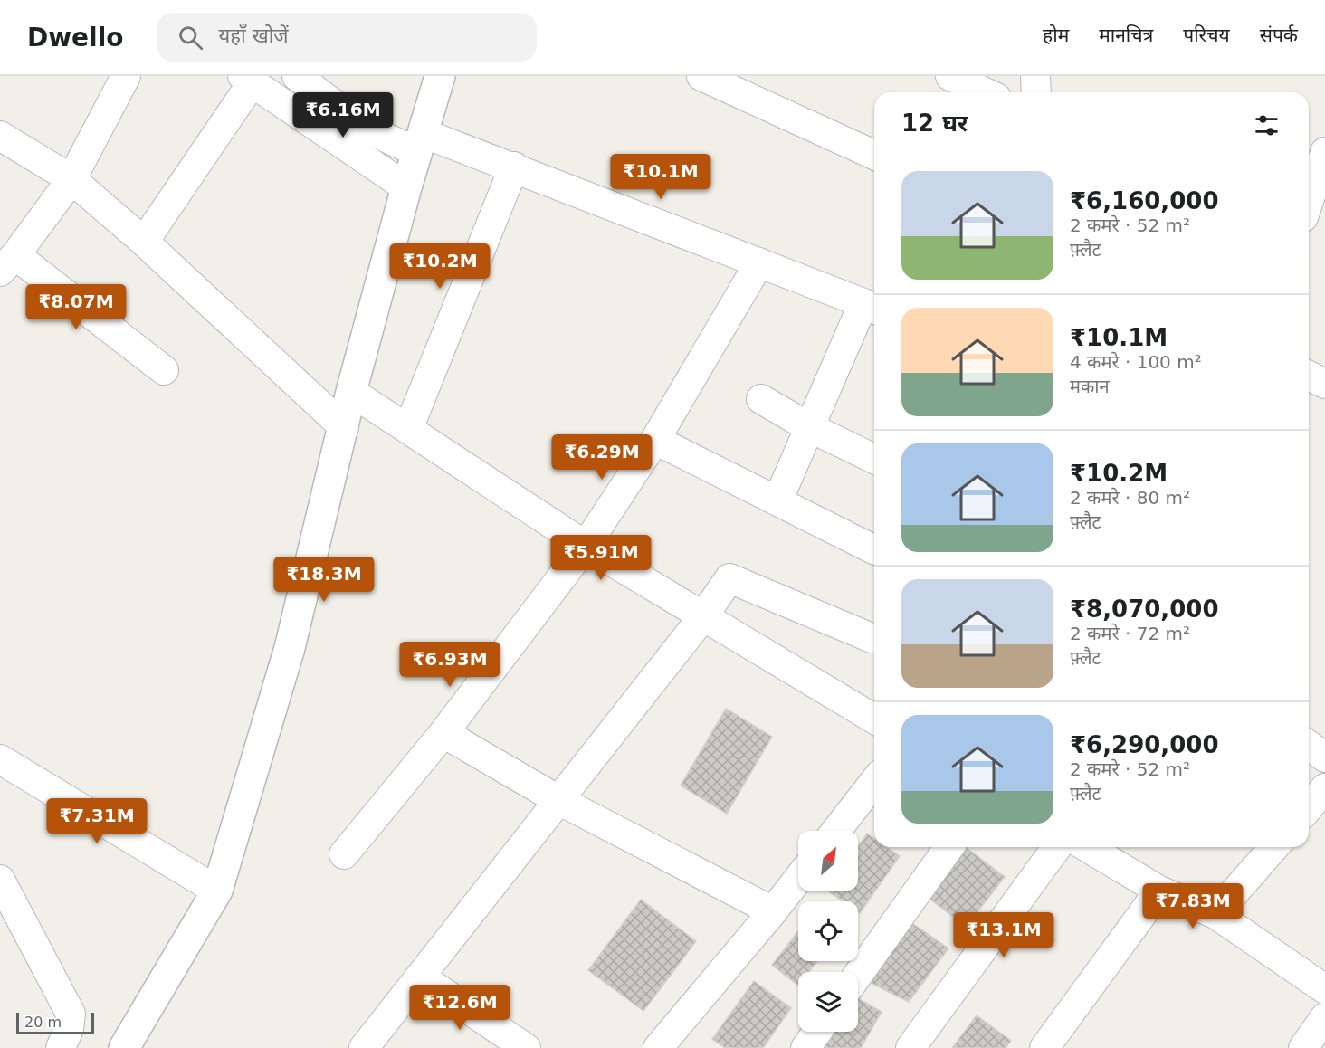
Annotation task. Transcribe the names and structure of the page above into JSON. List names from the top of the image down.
{
  "scale_bar": "20 m",
  "north": "top right",
  "page": {
    "header": "Dwello",
    "search": "यहाँ खोजें",
    "nav": [
      "होम",
      "मानचित्र",
      "परिचय",
      "संपर्क"
    ],
    "price": [
      "₹6.16M",
      "₹10.1M",
      "₹10.2M",
      "₹8.07M",
      "₹6.29M",
      "₹5.91M",
      "₹18.3M",
      "₹6.93M",
      "₹7.31M",
      "₹7.83M",
      "₹13.1M",
      "₹12.6M"
    ],
    "heading": "12 घर",
    "list": [
      {
        "name": "₹6,160,000",
        "note": "2 कमरे · 52 m² · फ़्लैट"
      },
      {
        "name": "₹10.1M",
        "note": "4 कमरे · 100 m² · मकान"
      },
      {
        "name": "₹10.2M",
        "note": "2 कमरे · 80 m² · फ़्लैट"
      },
      {
        "name": "₹8,070,000",
        "note": "2 कमरे · 72 m² · फ़्लैट"
      },
      {
        "name": "₹6,290,000",
        "note": "2 कमरे · 52 m² · फ़्लैट"
      }
    ],
    "scale": "20 m"
  }
}
